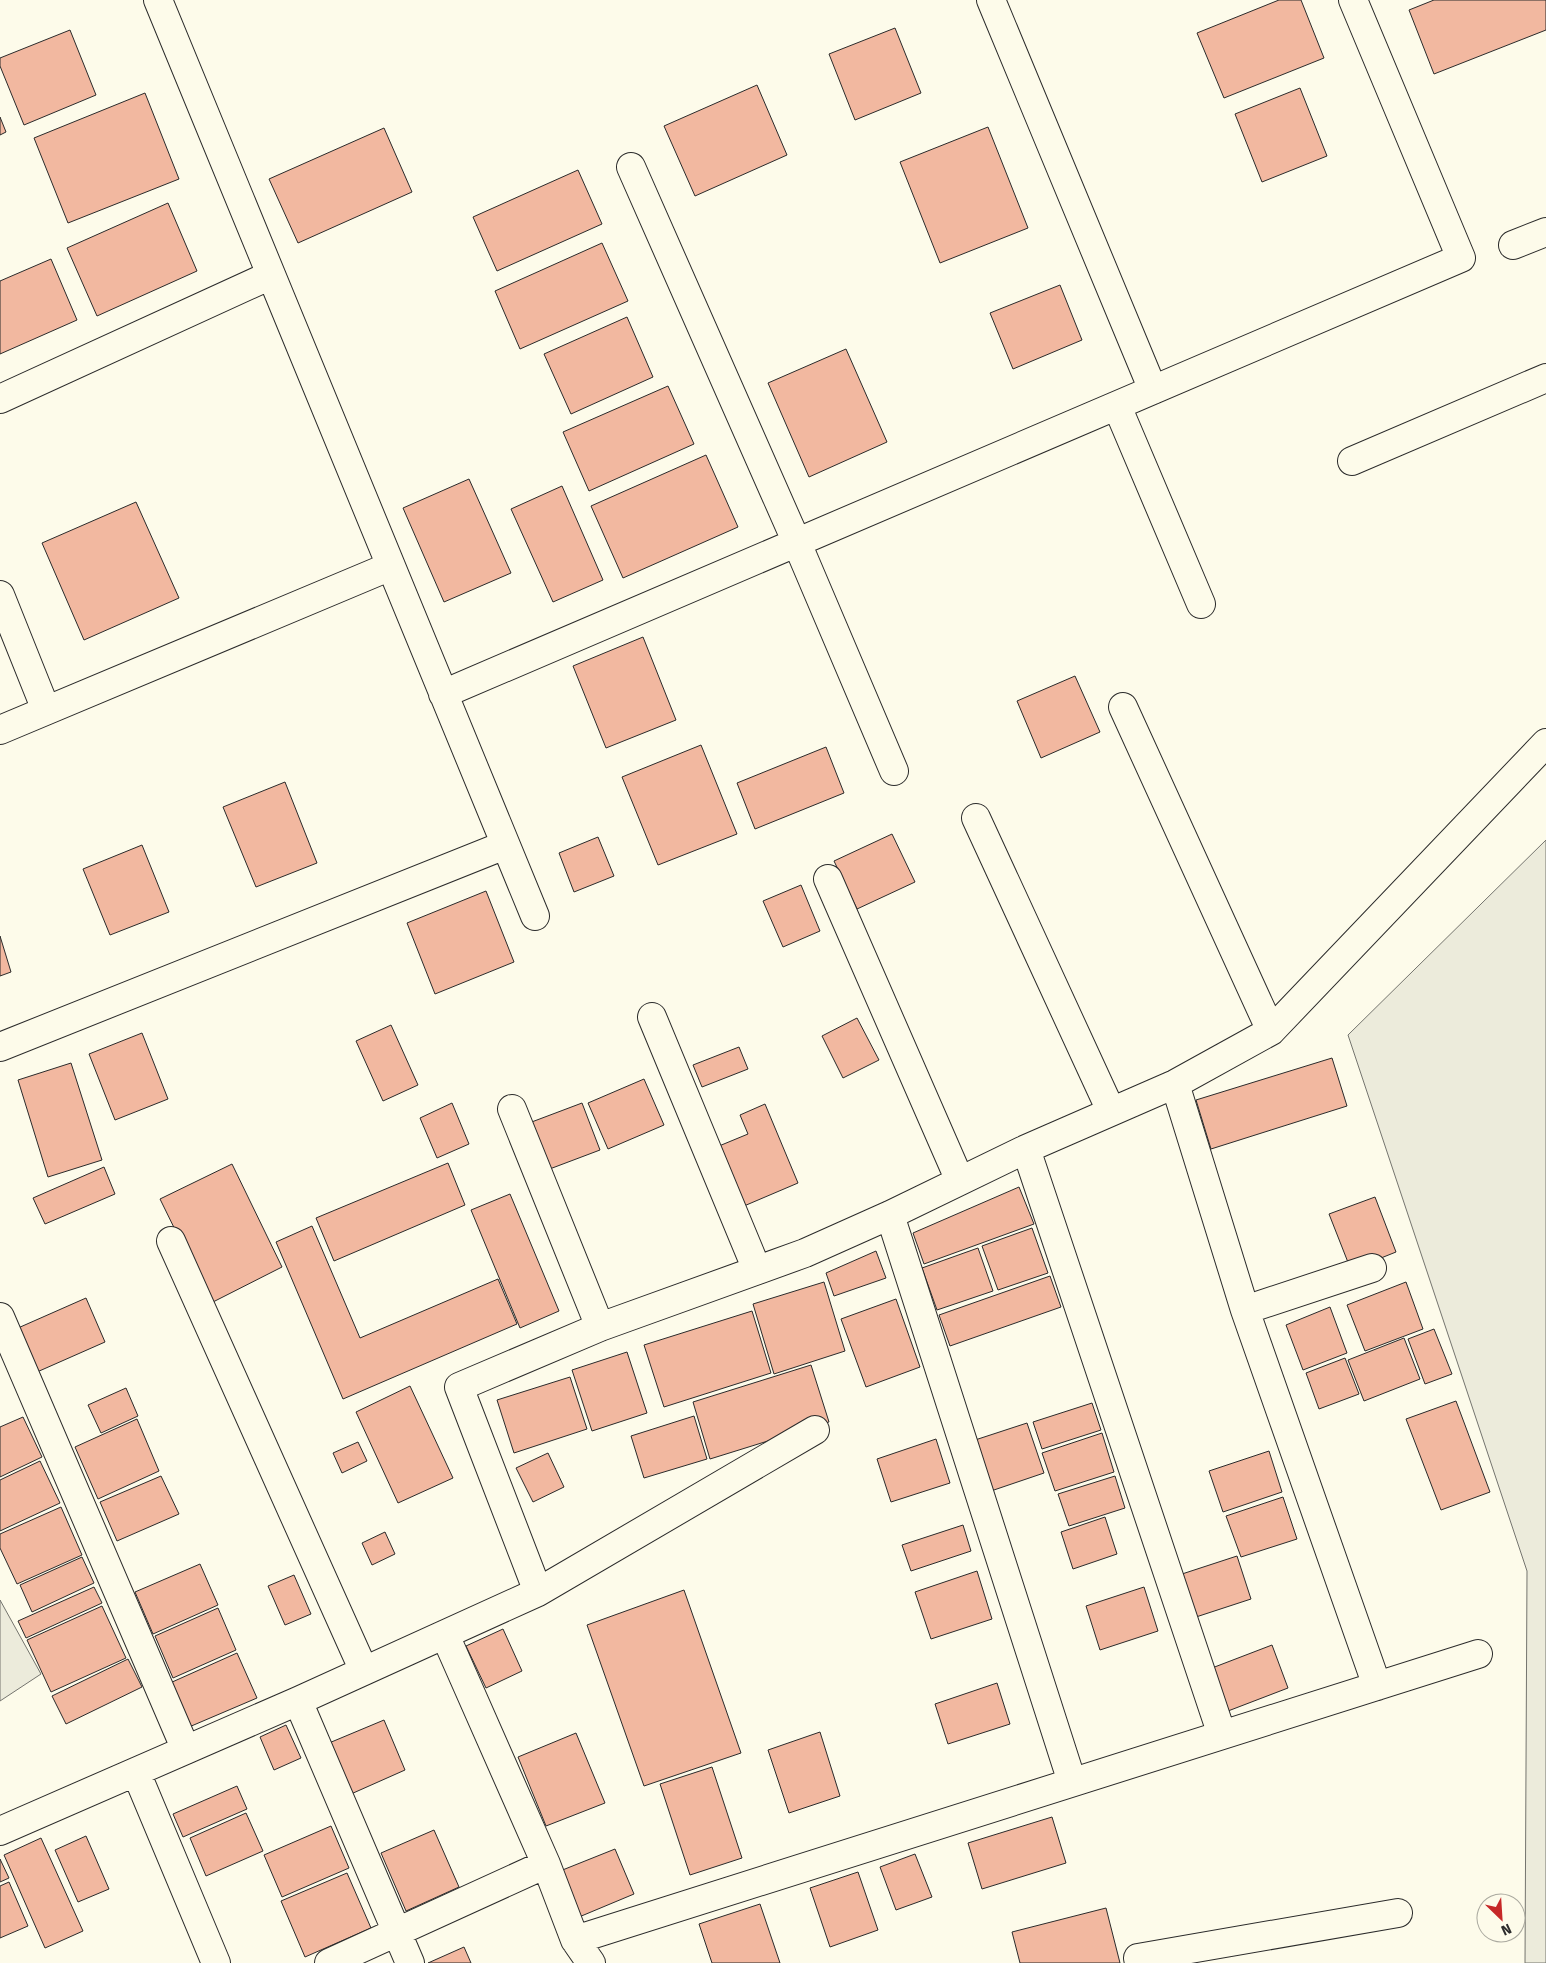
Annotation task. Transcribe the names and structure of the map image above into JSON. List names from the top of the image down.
{
  "north": "bottom right"
}
